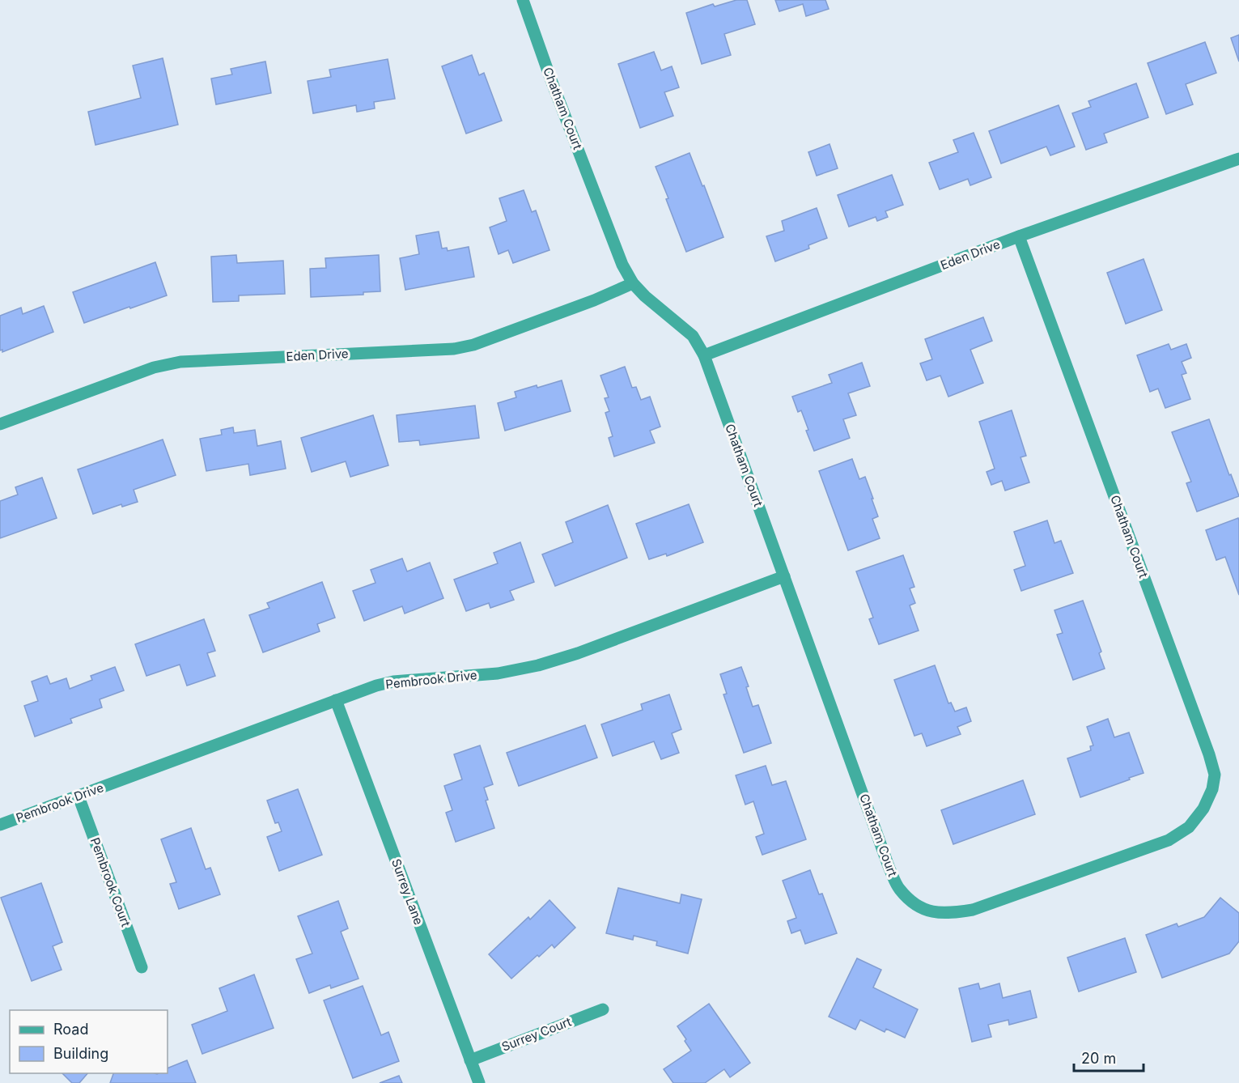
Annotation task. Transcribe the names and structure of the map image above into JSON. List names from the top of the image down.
{
  "streets": {
    "street": [
      "Chatham Court",
      "Eden Drive",
      "Pembrook Drive",
      "Pembrook Court",
      "Surrey Lane",
      "Surrey Court"
    ]
  },
  "crossings": [
    ["Chatham Court", "Eden Drive"],
    ["Chatham Court", "Pembrook Drive"],
    ["Pembrook Drive", "Pembrook Court"],
    ["Pembrook Drive", "Surrey Lane"],
    ["Surrey Lane", "Surrey Court"]
  ],
  "legend": ["Road", "Building"],
  "scale_bar": "20 m"
}
